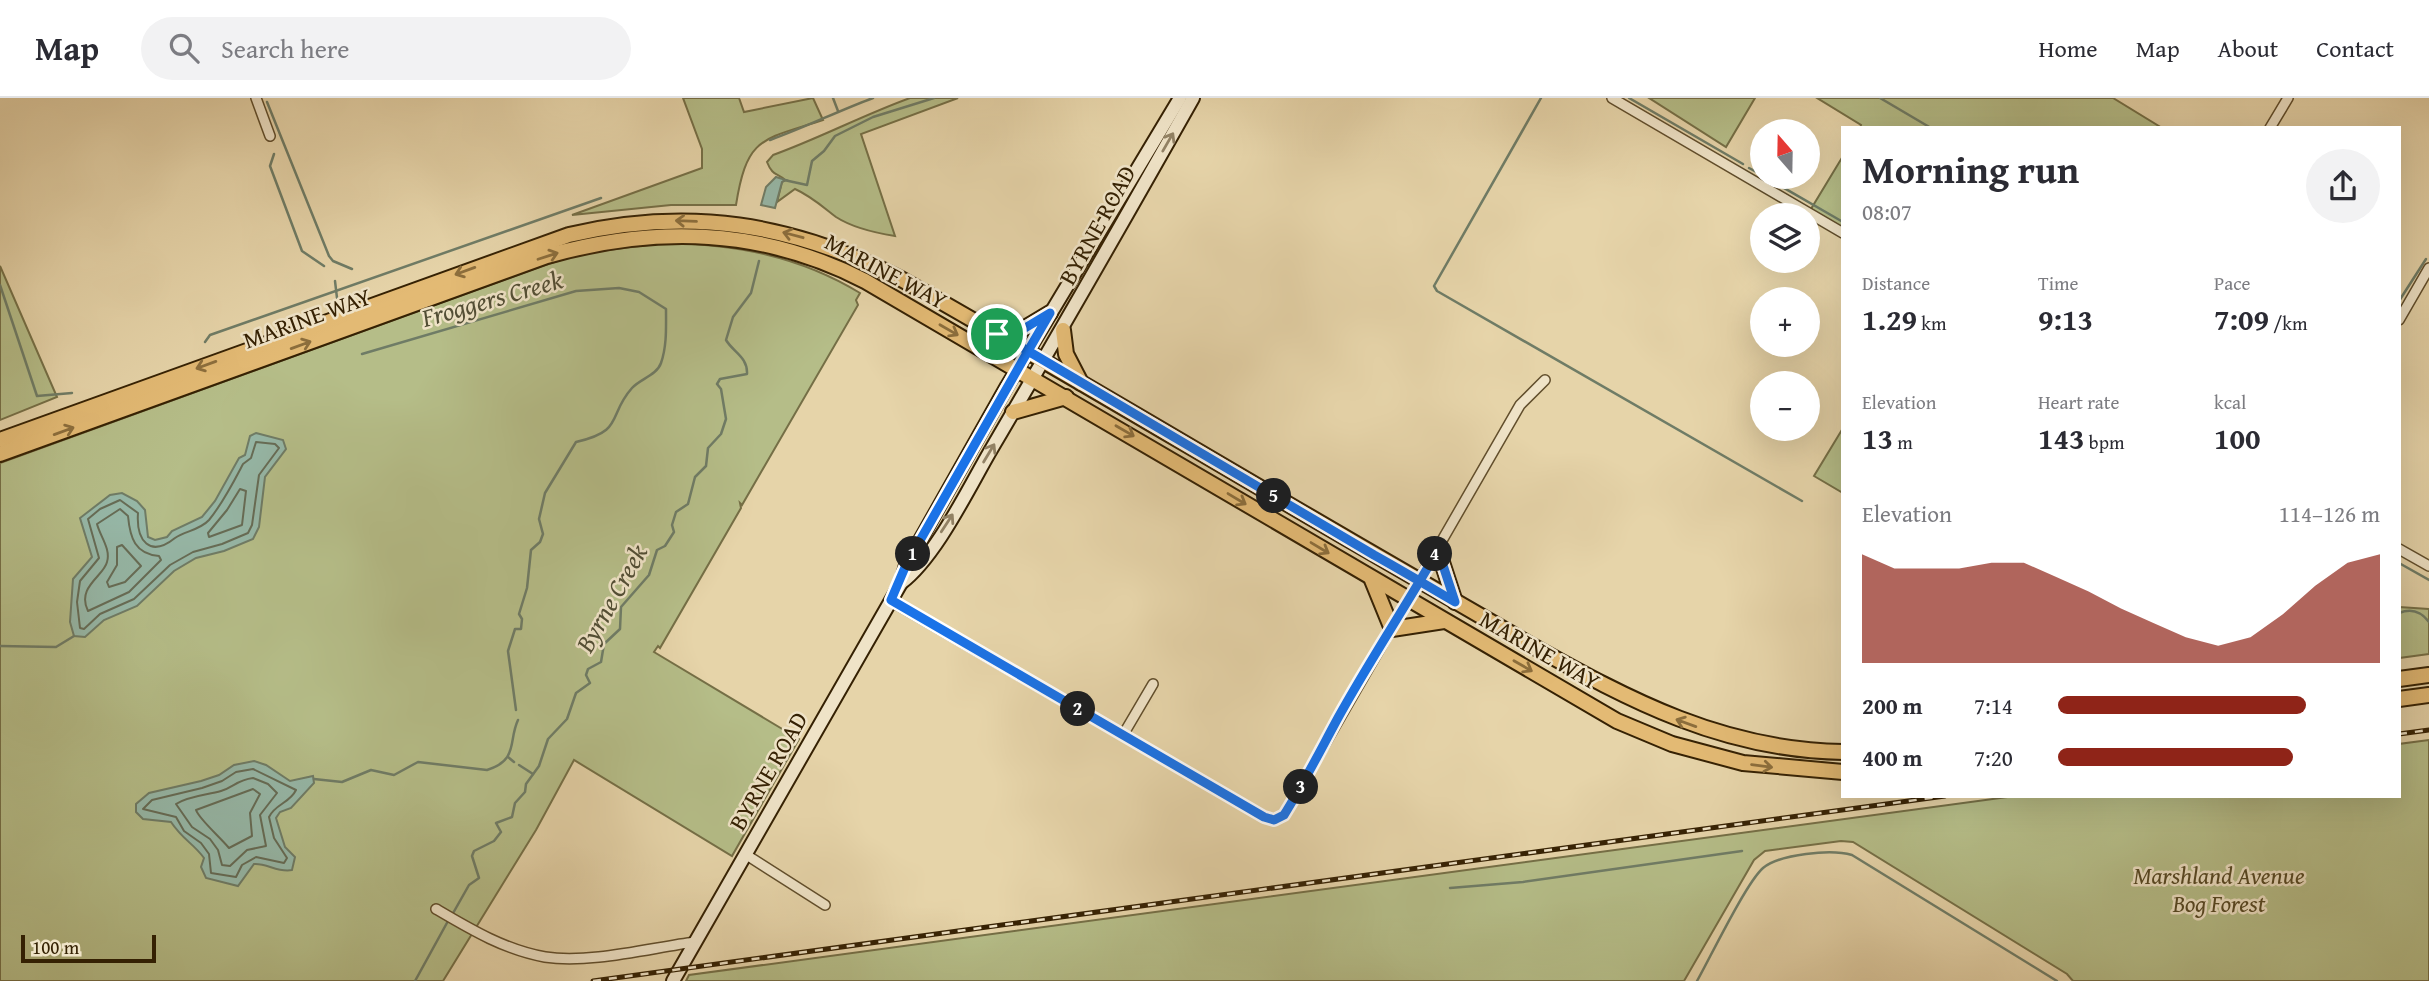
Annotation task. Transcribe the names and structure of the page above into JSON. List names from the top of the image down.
{
  "streets": {
    "main road": ["MARINE WAY"],
    "street": ["BYRNE ROAD"]
  },
  "crossings": [
    ["BYRNE ROAD", "MARINE WAY"]
  ],
  "water": ["Froggers Creek", "Byrne Creek"],
  "parks": ["Marshland Avenue Bog Forest"],
  "scale_bar": "100 m",
  "north": "top",
  "page": {
    "header": "Map",
    "search": "Search here",
    "nav": [
      "Home",
      "Map",
      "About",
      "Contact"
    ],
    "map_buttons": ["+", "−"],
    "heading": ["Morning run", "08:07"],
    "stats": [
      ["Distance", "1.29 km"],
      ["Time", "9:13"],
      ["Pace", "7:09 /km"],
      ["Elevation", "13 m"],
      ["Heart rate", "143 bpm"],
      ["kcal", "100"]
    ],
    "pins": [
      "5",
      "1",
      "4",
      "2",
      "3"
    ],
    "chart": ["Elevation", "114–126 m"],
    "list": [
      {
        "name": "200 m",
        "note": "7:14"
      },
      {
        "name": "400 m",
        "note": "7:20"
      }
    ],
    "scale": "100 m"
  }
}
